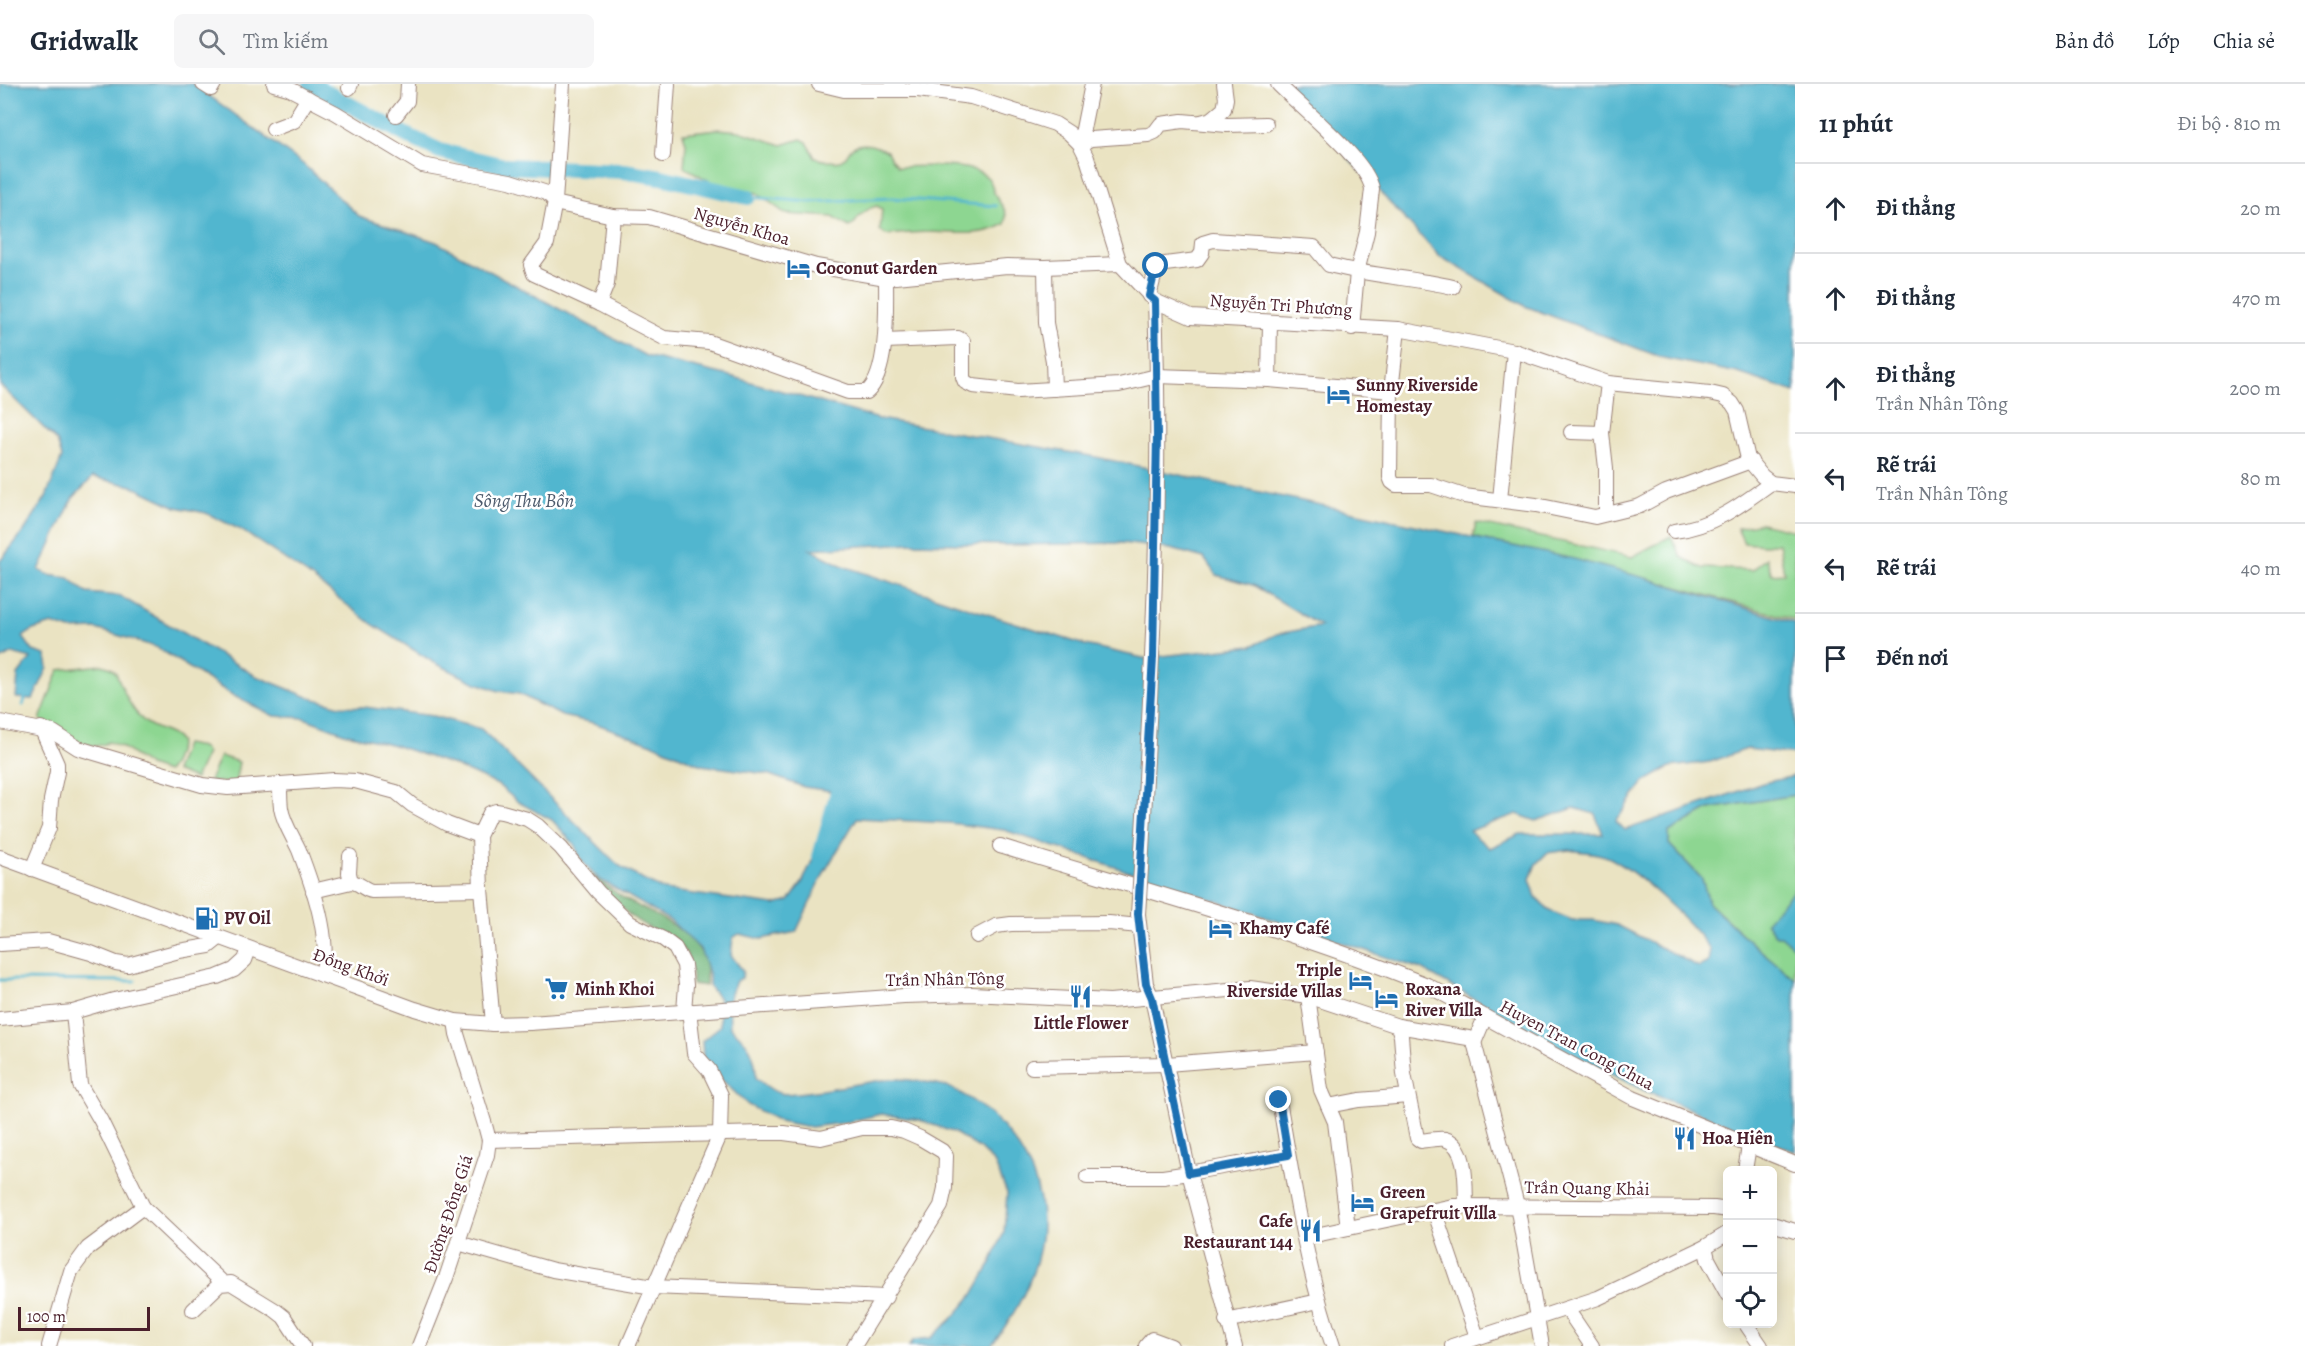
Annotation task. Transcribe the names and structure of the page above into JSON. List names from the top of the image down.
{
  "streets": {
    "street": [
      "Nguyễn Khoa",
      "Nguyễn Tri Phương",
      "Đồng Khởi",
      "Trần Nhân Tông",
      "Huyen Tran Cong Chua",
      "Trần Quang Khải",
      "Đường Đồng Giá"
    ]
  },
  "crossings": [
    ["Nguyễn Khoa", "Nguyễn Tri Phương"],
    ["Đồng Khởi", "Trần Nhân Tông"],
    ["Đồng Khởi", "Đường Đồng Giá"]
  ],
  "water": ["Sông Thu Bồn"],
  "places": {
    "hotel": [
      "Coconut Garden",
      "Sunny Riverside Homestay",
      "Khamy Café",
      "Triple Riverside Villas",
      "Roxana River Villa",
      "Green Grapefruit Villa"
    ],
    "fuel station": ["PV Oil"],
    "supermarket": ["Minh Khoi"],
    "restaurant": ["Little Flower", "Hoa Hiên", "Cafe Restaurant 144"]
  },
  "scale_bar": "100 m",
  "page": {
    "header": "Gridwalk",
    "search": "Tìm kiếm",
    "nav": ["Bản đồ", "Lớp", "Chia sẻ"],
    "heading": ["11 phút", "Đi bộ · 810 m"],
    "list": [
      ["Đi thẳng", "20 m"],
      ["Đi thẳng", "470 m"],
      ["Đi thẳng", "Trần Nhân Tông", "200 m"],
      ["Rẽ trái", "Trần Nhân Tông", "80 m"],
      ["Rẽ trái", "40 m"],
      "Đến nơi"
    ],
    "map_buttons": ["+", "−"],
    "scale": "100 m"
  }
}
